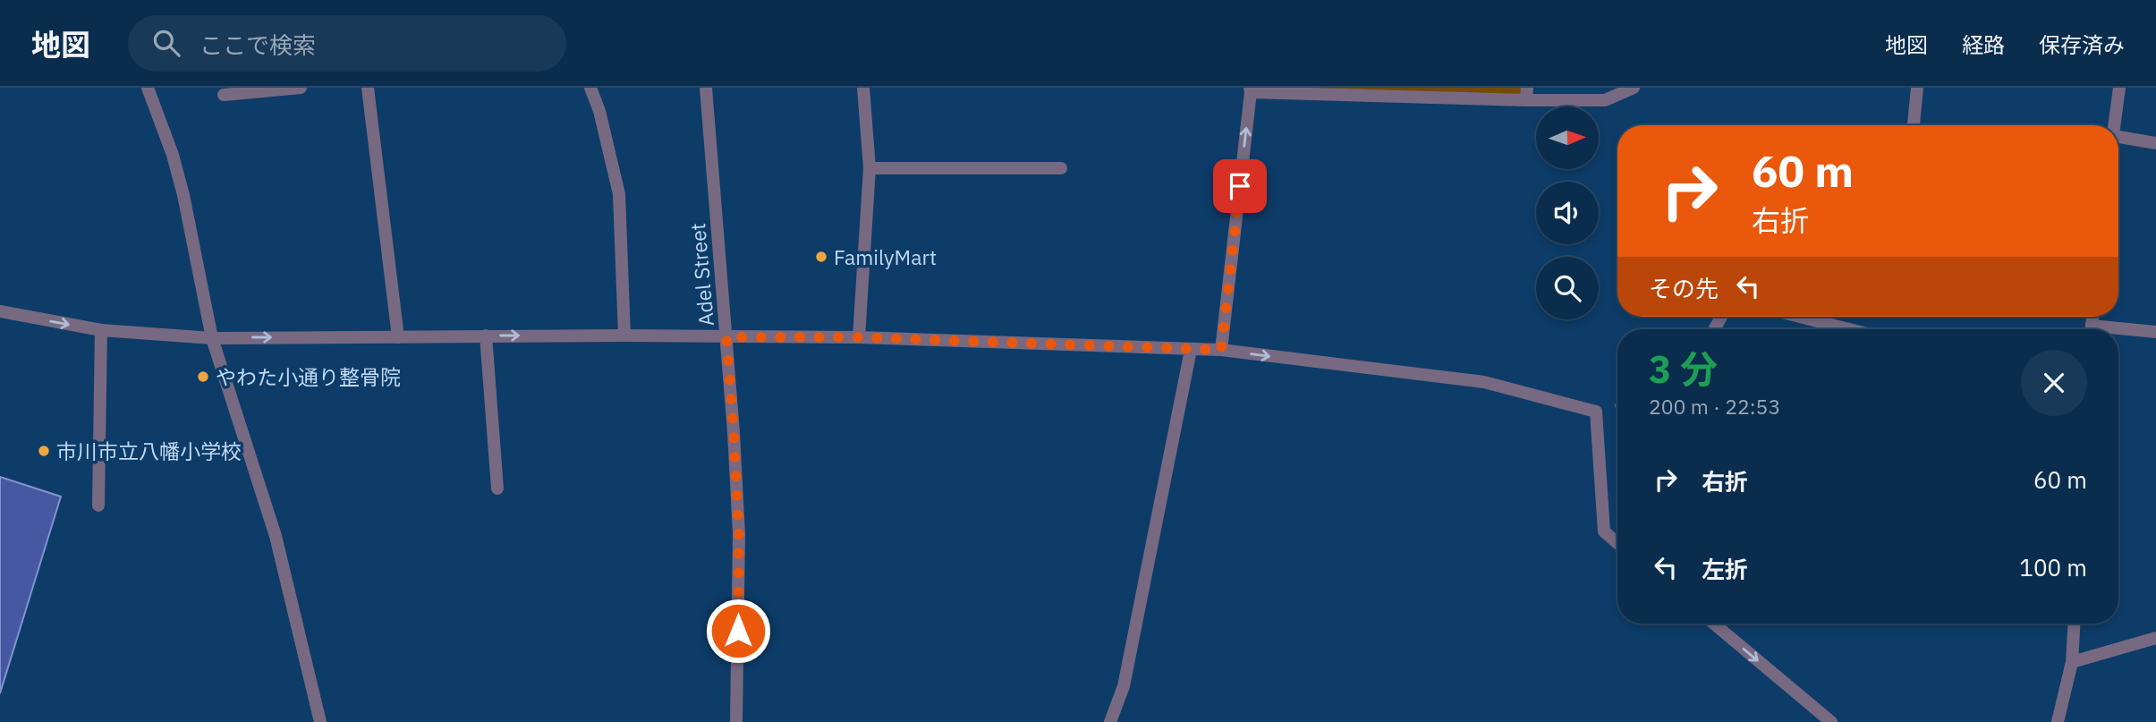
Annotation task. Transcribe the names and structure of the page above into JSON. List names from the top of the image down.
{
  "streets": {
    "street": ["Adel Street"]
  },
  "places": ["FamilyMart", "やわた小通り整骨院", "市川市立八幡小学校"],
  "north": "right",
  "page": {
    "header": "地図",
    "search": "ここで検索",
    "nav": ["地図", "経路", "保存済み"],
    "turn": ["60 m", "右折"],
    "then": "その先",
    "heading": ["3 分", "200 m · 22:53"],
    "list": [
      {
        "name": "右折",
        "value": "60 m"
      },
      {
        "name": "左折",
        "value": "100 m"
      }
    ]
  }
}
